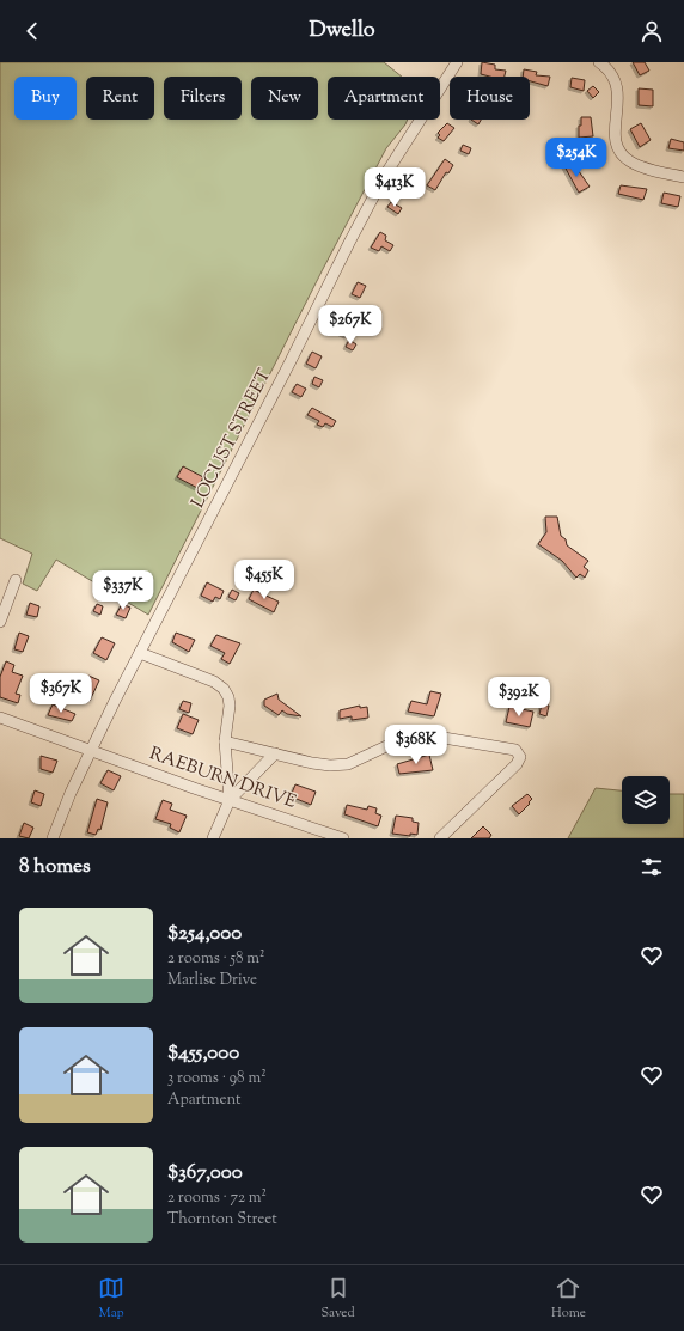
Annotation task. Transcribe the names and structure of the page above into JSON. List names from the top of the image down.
{
  "streets": {
    "street": ["LOCUST STREET", "RAEBURN DRIVE"]
  },
  "crossings": [
    ["LOCUST STREET", "RAEBURN DRIVE"]
  ],
  "page": {
    "header": "Dwello",
    "chip": [
      "Buy",
      "Rent",
      "Filters",
      "New",
      "Apartment",
      "House"
    ],
    "price": [
      "$254K",
      "$413K",
      "$267K",
      "$455K",
      "$337K",
      "$367K",
      "$392K",
      "$368K"
    ],
    "heading": "8 homes",
    "list": [
      {
        "name": "$254,000",
        "note": "2 rooms · 58 m² · Marlise Drive"
      },
      {
        "name": "$455,000",
        "note": "3 rooms · 98 m² · Apartment"
      },
      {
        "name": "$367,000",
        "note": "2 rooms · 72 m² · Thornton Street"
      }
    ],
    "tabs": ["Map", "Saved", "Home"]
  }
}
